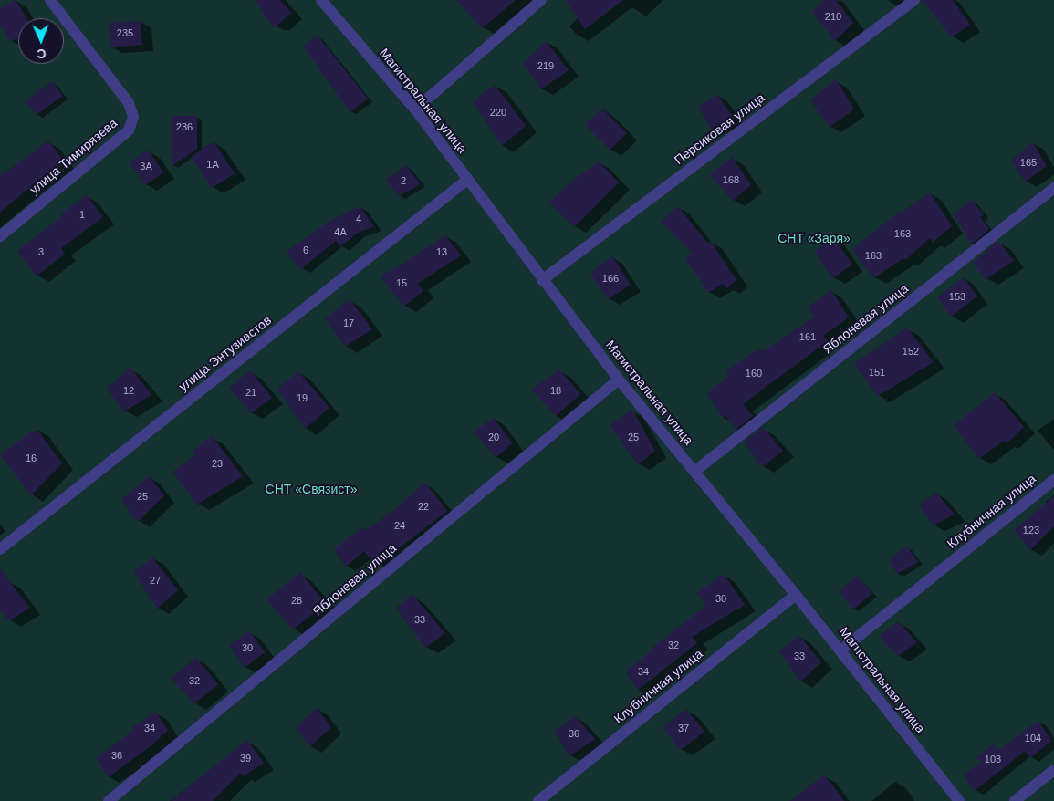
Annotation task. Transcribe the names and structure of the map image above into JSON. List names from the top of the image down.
{
  "streets": {
    "street": [
      "Магистральная улица",
      "Персиковая улица",
      "улица Тимирязева",
      "Яблоневая улица",
      "улица Энтузиастов",
      "Клубничная улица"
    ]
  },
  "crossings": [
    ["Магистральная улица", "Персиковая улица"],
    ["Магистральная улица", "Яблоневая улица"],
    ["Магистральная улица", "улица Энтузиастов"],
    ["Магистральная улица", "Клубничная улица"]
  ],
  "parks": ["СНТ «Заря»", "СНТ «Связист»"],
  "house_numbers": [
    "210",
    "235",
    "219",
    "220",
    "236",
    "165",
    "1А",
    "3А",
    "168",
    "2",
    "1",
    "4",
    "4А",
    "163",
    "6",
    "3",
    "13",
    "163",
    "166",
    "15",
    "153",
    "17",
    "161",
    "152",
    "151",
    "160",
    "12",
    "18",
    "21",
    "19",
    "20",
    "25",
    "16",
    "23",
    "25",
    "22",
    "24",
    "123",
    "27",
    "30",
    "28",
    "33",
    "32",
    "30",
    "33",
    "34",
    "32",
    "34",
    "37",
    "36",
    "104",
    "36",
    "39",
    "103"
  ],
  "north": "bottom"
}
